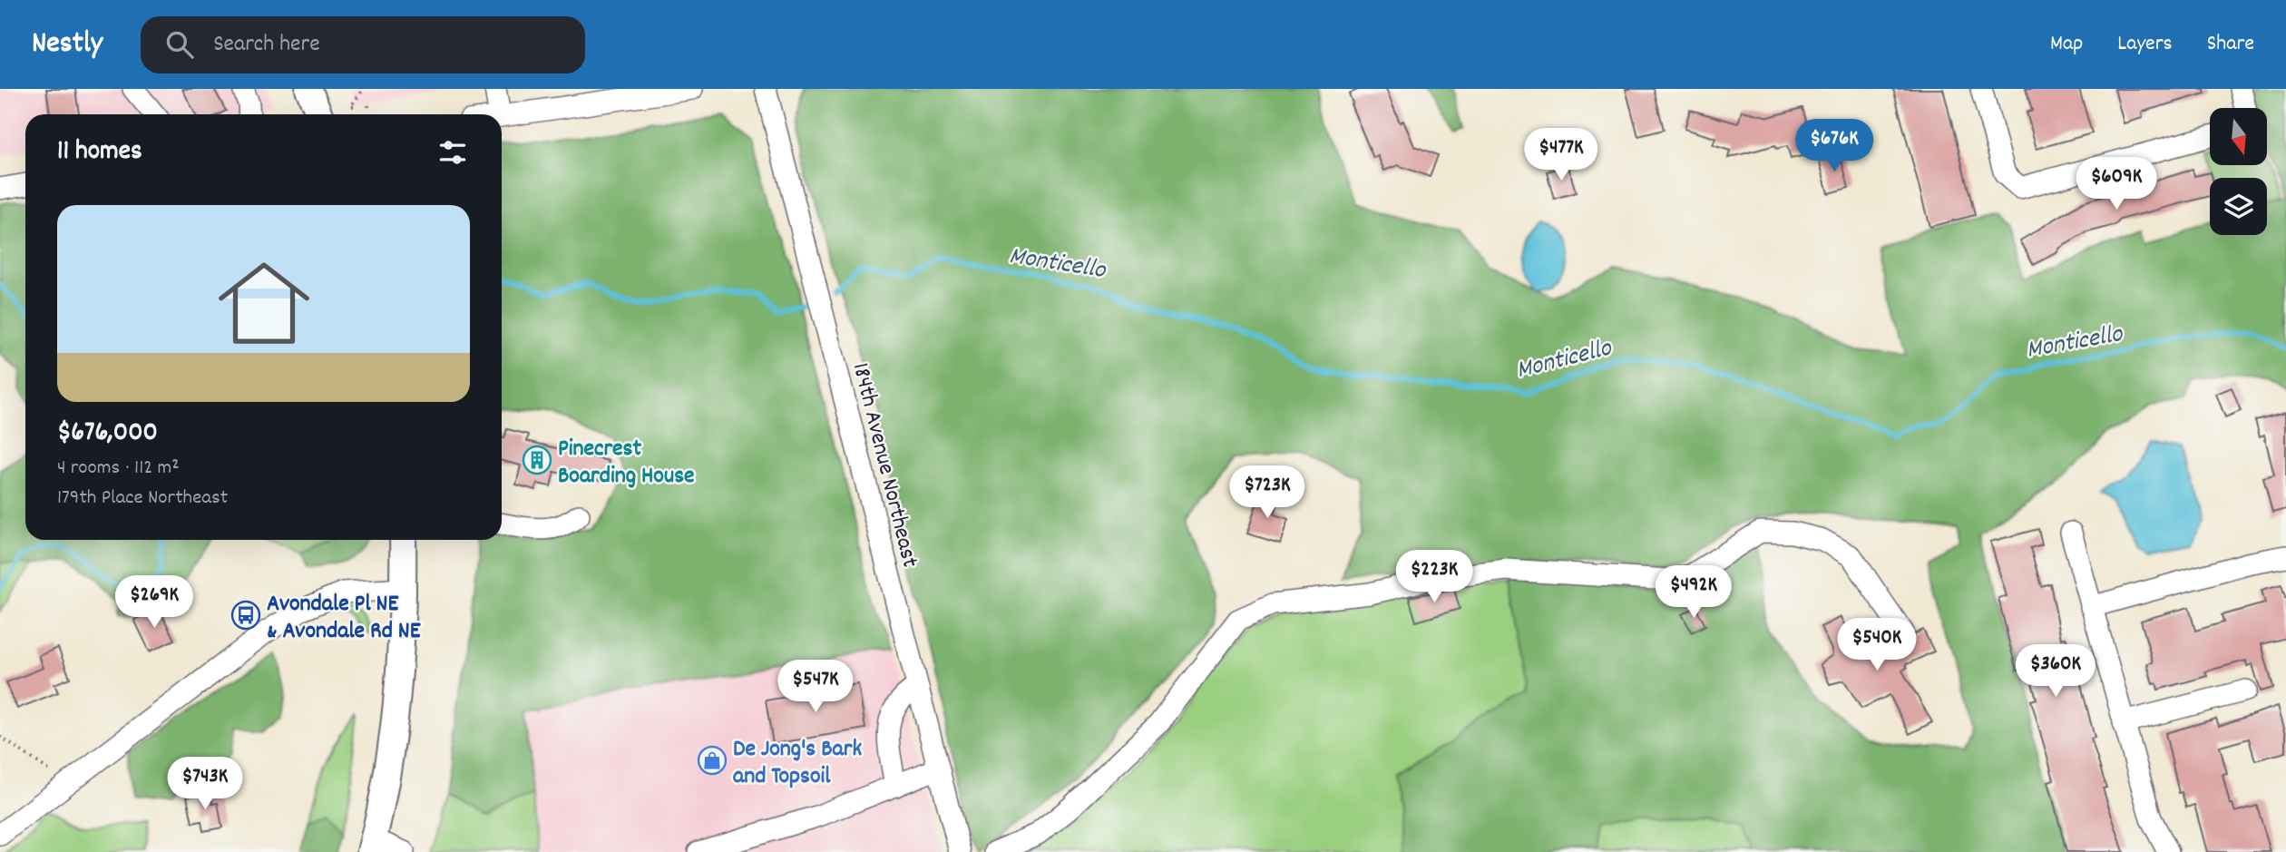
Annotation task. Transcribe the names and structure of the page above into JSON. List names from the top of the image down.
{
  "streets": {
    "street": ["184th Avenue Northeast"]
  },
  "water": ["Monticello"],
  "places": {
    "building": ["Pinecrest Boarding House"],
    "bus stop": ["Avondale Pl NE & Avondale Rd NE"],
    "shop": ["De Jong's Bark and Topsoil"]
  },
  "north": "bottom",
  "page": {
    "header": "Nestly",
    "search": "Search here",
    "nav": ["Map", "Layers", "Share"],
    "heading": "11 homes",
    "price": [
      "$676K",
      "$477K",
      "$609K",
      "$723K",
      "$223K",
      "$492K",
      "$269K",
      "$540K",
      "$360K",
      "$547K",
      "$743K"
    ],
    "list": [
      {
        "name": "$676,000",
        "note": "4 rooms · 112 m² · 179th Place Northeast"
      }
    ]
  }
}
